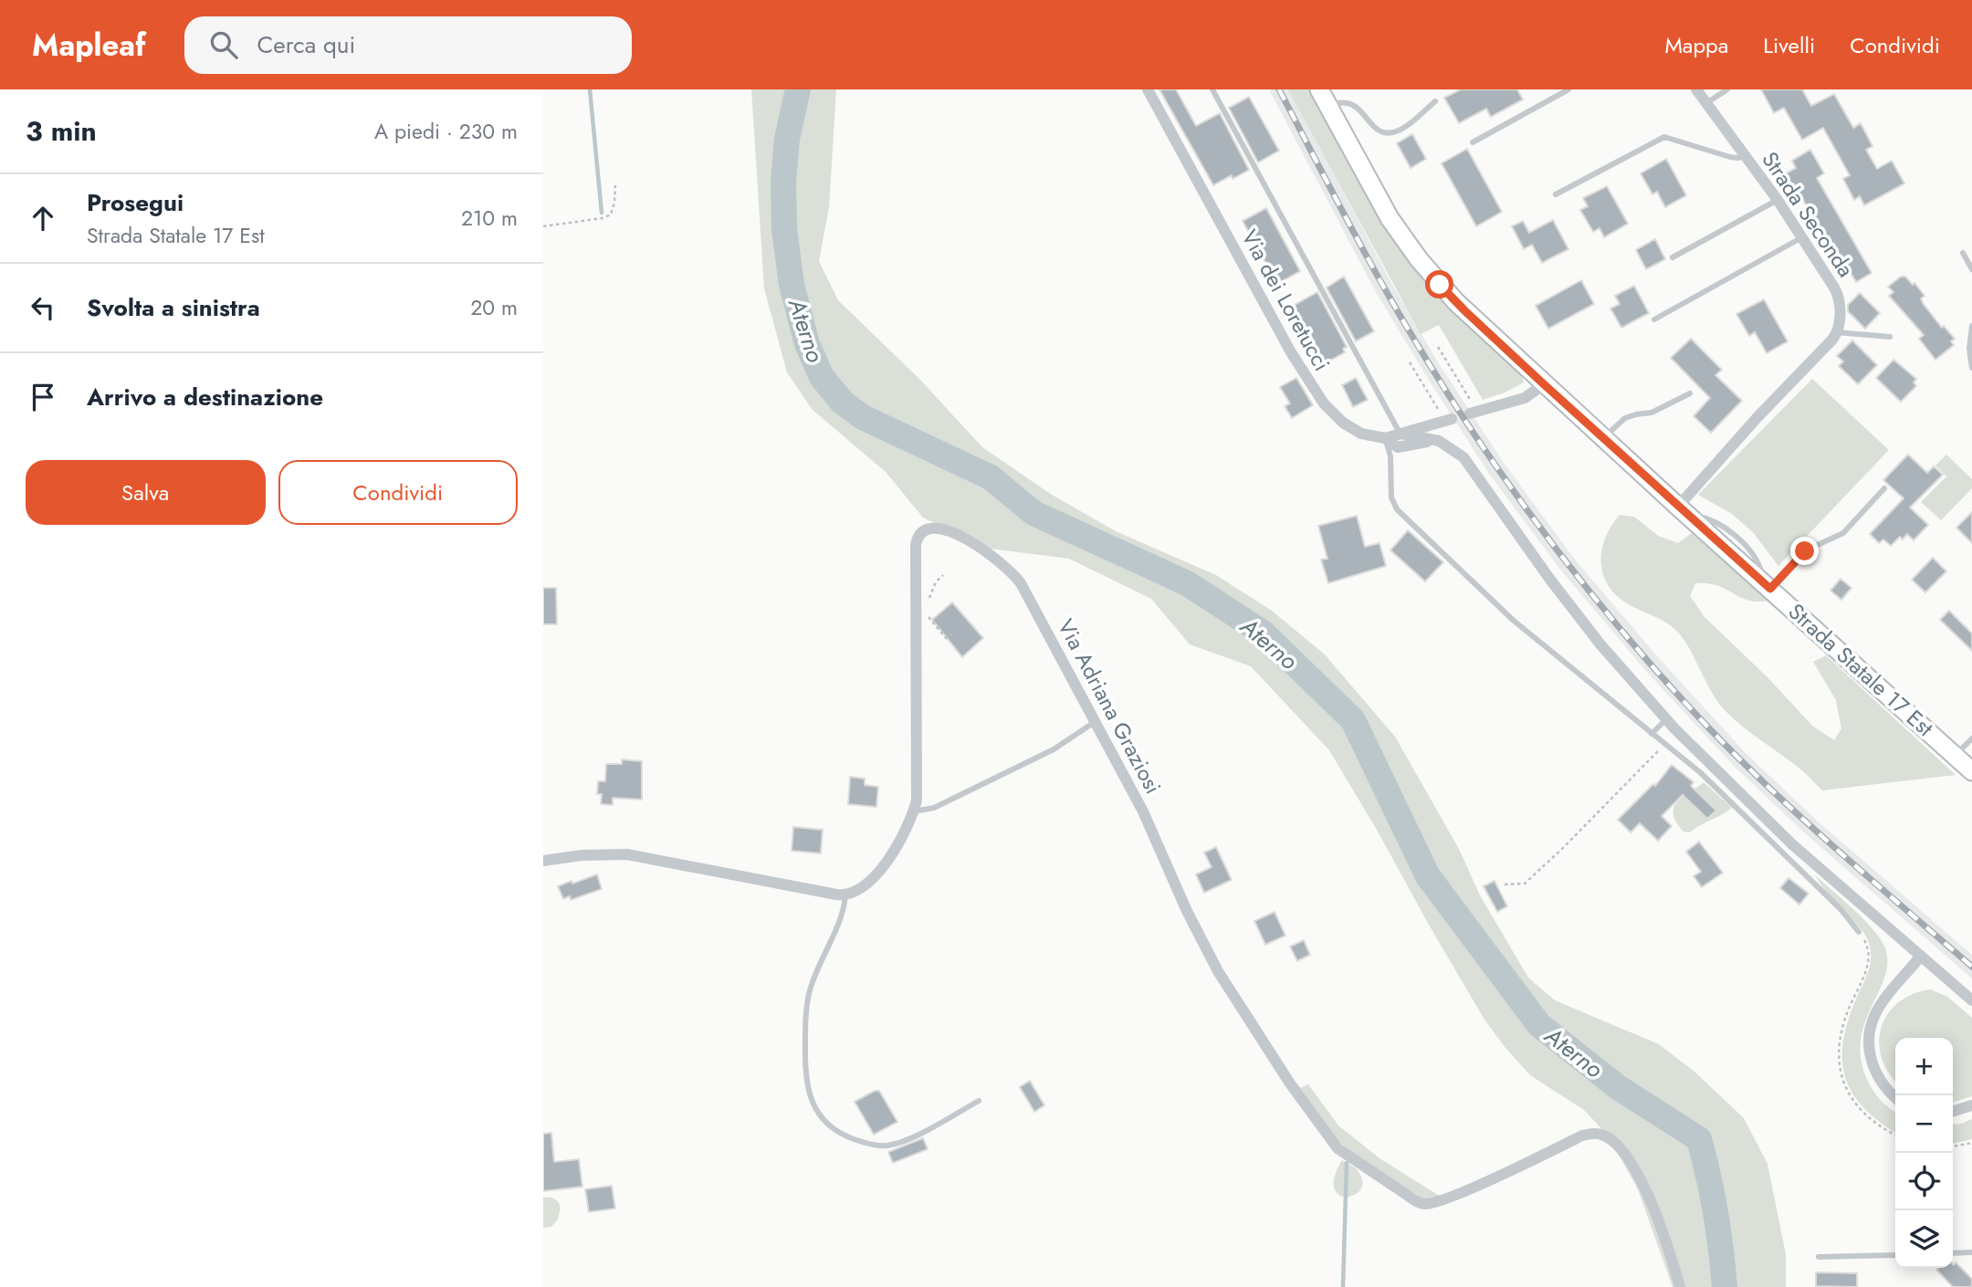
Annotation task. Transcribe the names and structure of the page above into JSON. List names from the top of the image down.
{
  "streets": {
    "main road": ["Strada Statale 17 Est"],
    "street": ["Strada Seconda", "Via dei Loretucci", "Via Adriana Graziosi"]
  },
  "water": ["Aterno"],
  "page": {
    "header": "Mapleaf",
    "search": "Cerca qui",
    "nav": ["Mappa", "Livelli", "Condividi"],
    "heading": ["3 min", "A piedi · 230 m"],
    "list": [
      ["Prosegui", "Strada Statale 17 Est", "210 m"],
      ["Svolta a sinistra", "20 m"],
      "Arrivo a destinazione"
    ],
    "buttons": ["Salva", "Condividi"],
    "map_buttons": ["+", "−"]
  }
}
